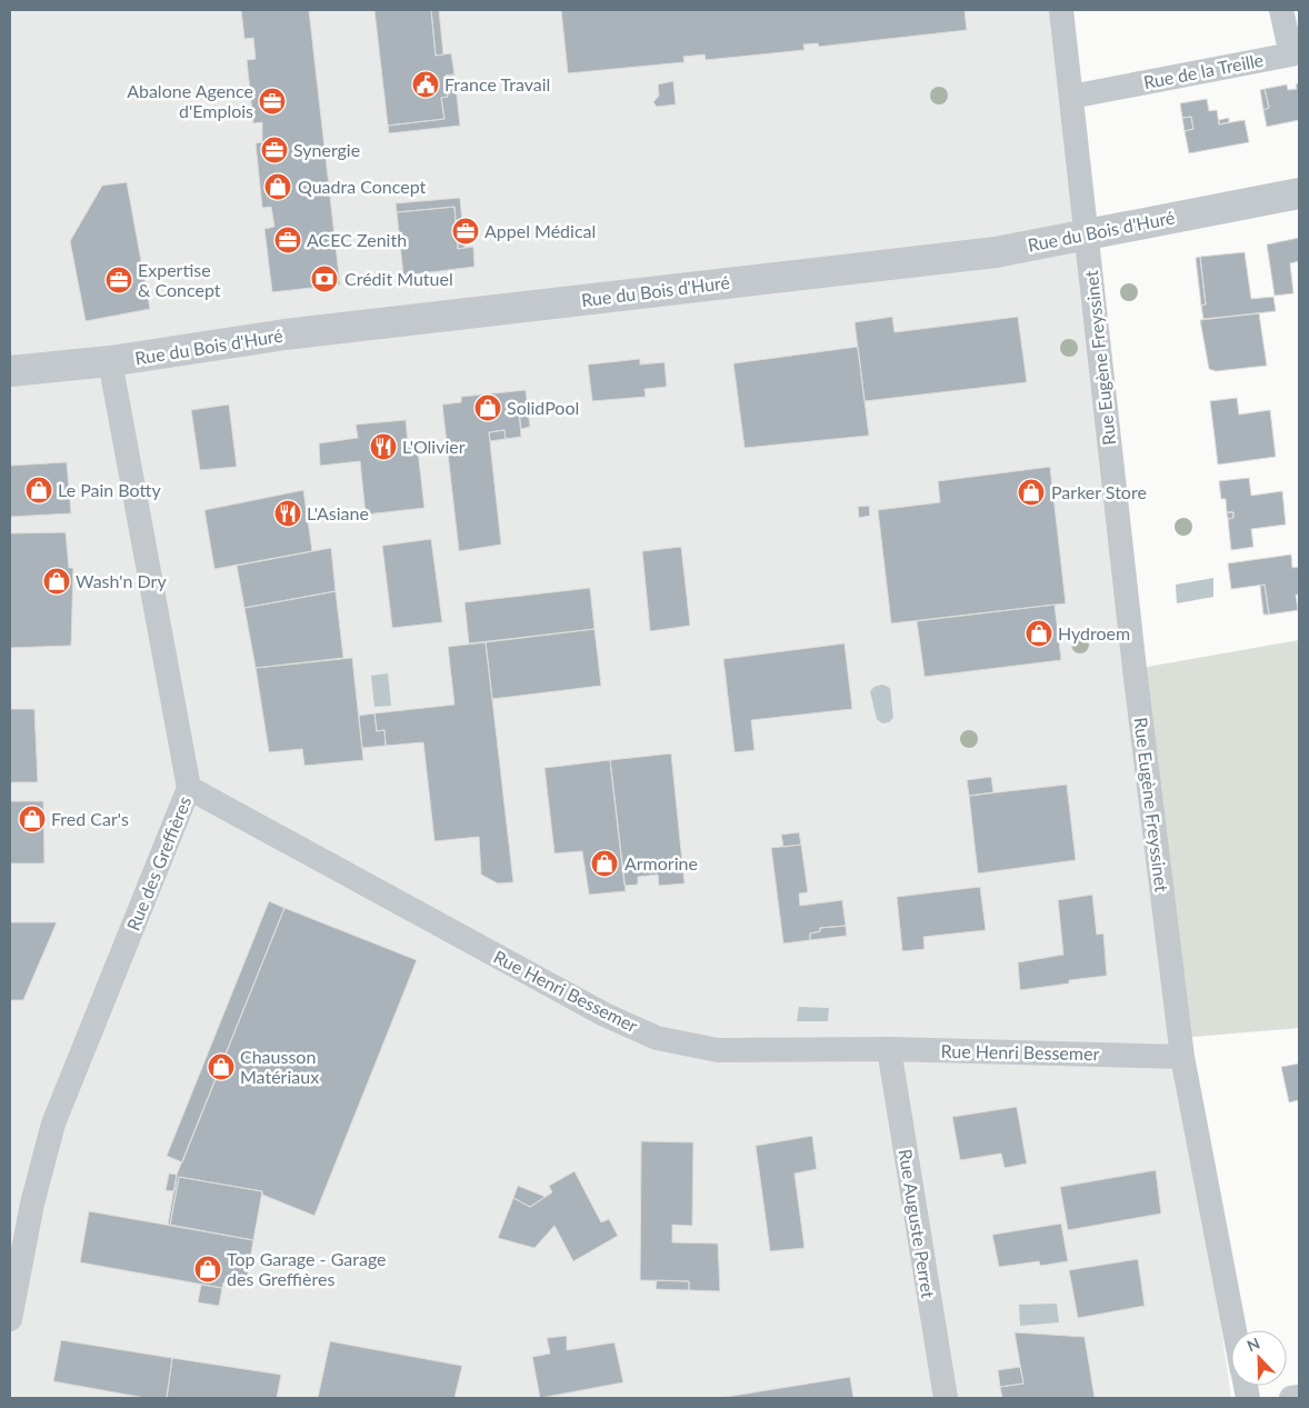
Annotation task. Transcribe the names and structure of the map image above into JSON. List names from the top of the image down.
{
  "streets": {
    "street": [
      "Rue de la Treille",
      "Rue du Bois d'Huré",
      "Rue Eugène Freyssinet",
      "Rue des Greffières",
      "Rue Henri Bessemer",
      "Rue Auguste Perret"
    ]
  },
  "crossings": [
    ["Rue de la Treille", "Rue Eugène Freyssinet"],
    ["Rue du Bois d'Huré", "Rue Eugène Freyssinet"],
    ["Rue du Bois d'Huré", "Rue des Greffières"],
    ["Rue Eugène Freyssinet", "Rue Henri Bessemer"],
    ["Rue des Greffières", "Rue Henri Bessemer"],
    ["Rue Henri Bessemer", "Rue Auguste Perret"]
  ],
  "places": {
    "public building": ["France Travail"],
    "office": [
      "Abalone Agence d'Emplois",
      "Synergie",
      "Appel Médical",
      "ACEC Zenith",
      "Expertise & Concept"
    ],
    "shop": [
      "Quadra Concept",
      "SolidPool",
      "Le Pain Botty",
      "Parker Store",
      "Wash'n Dry",
      "Hydroem",
      "Fred Car's",
      "Armorine",
      "Chausson Matériaux",
      "Top Garage - Garage des Greffières"
    ],
    "bank": ["Crédit Mutuel"],
    "restaurant": ["L'Olivier", "L'Asiane"]
  },
  "north": "top left"
}
